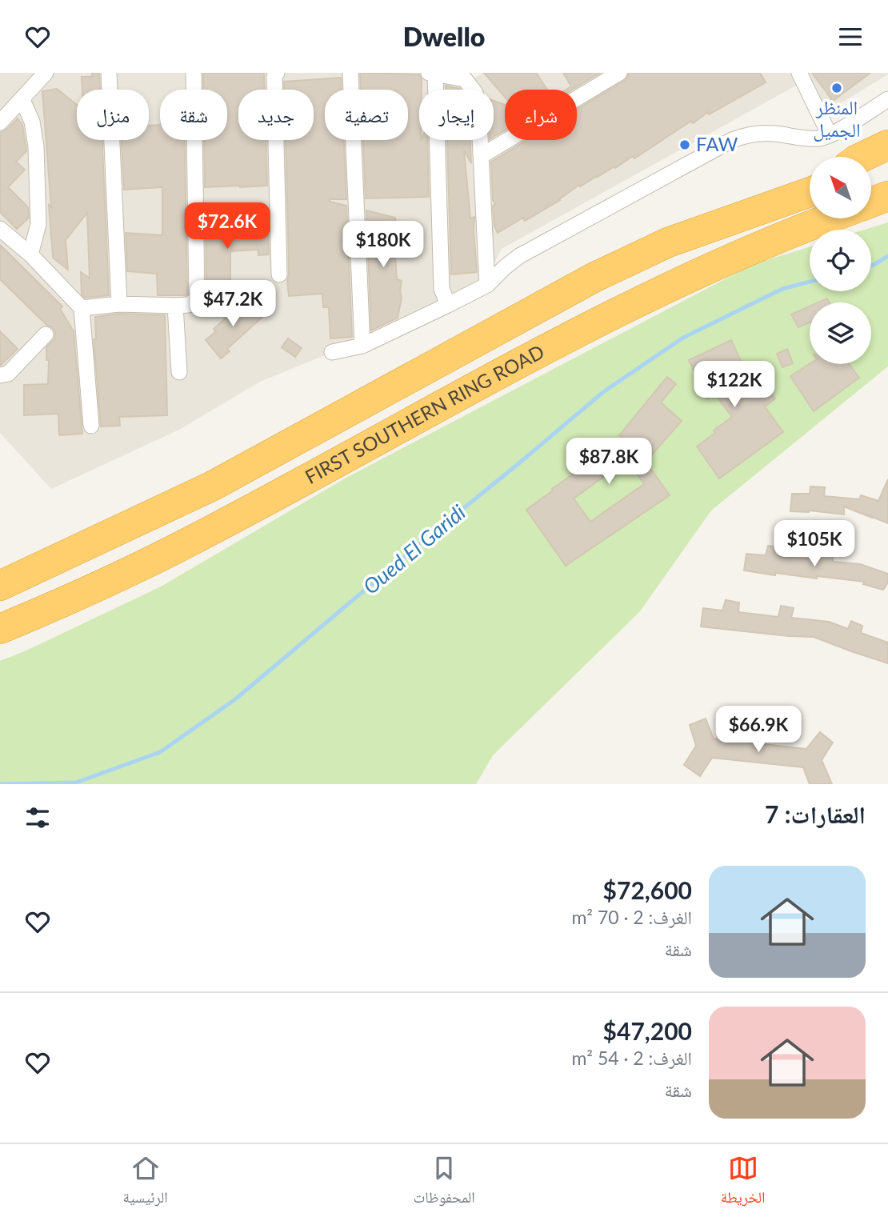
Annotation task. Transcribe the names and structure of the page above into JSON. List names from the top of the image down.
{
  "streets": {
    "highway": ["FIRST SOUTHERN RING ROAD"]
  },
  "water": ["Oued El Garidi"],
  "places": ["المنظر الجميل", "FAW"],
  "north": "top left",
  "page": {
    "header": "Dwello",
    "chip": [
      "شراء",
      "إيجار",
      "تصفية",
      "جديد",
      "شقة",
      "منزل"
    ],
    "price": [
      "$72.6K",
      "$180K",
      "$47.2K",
      "$122K",
      "$87.8K",
      "$105K",
      "$66.9K"
    ],
    "heading": "العقارات: 7",
    "list": [
      {
        "name": "$72,600",
        "note": "الغرف: 2 · 70 m² · شقة"
      },
      {
        "name": "$47,200",
        "note": "الغرف: 2 · 54 m² · شقة"
      }
    ],
    "tabs": ["الخريطة", "المحفوظات", "الرئيسية"]
  }
}
